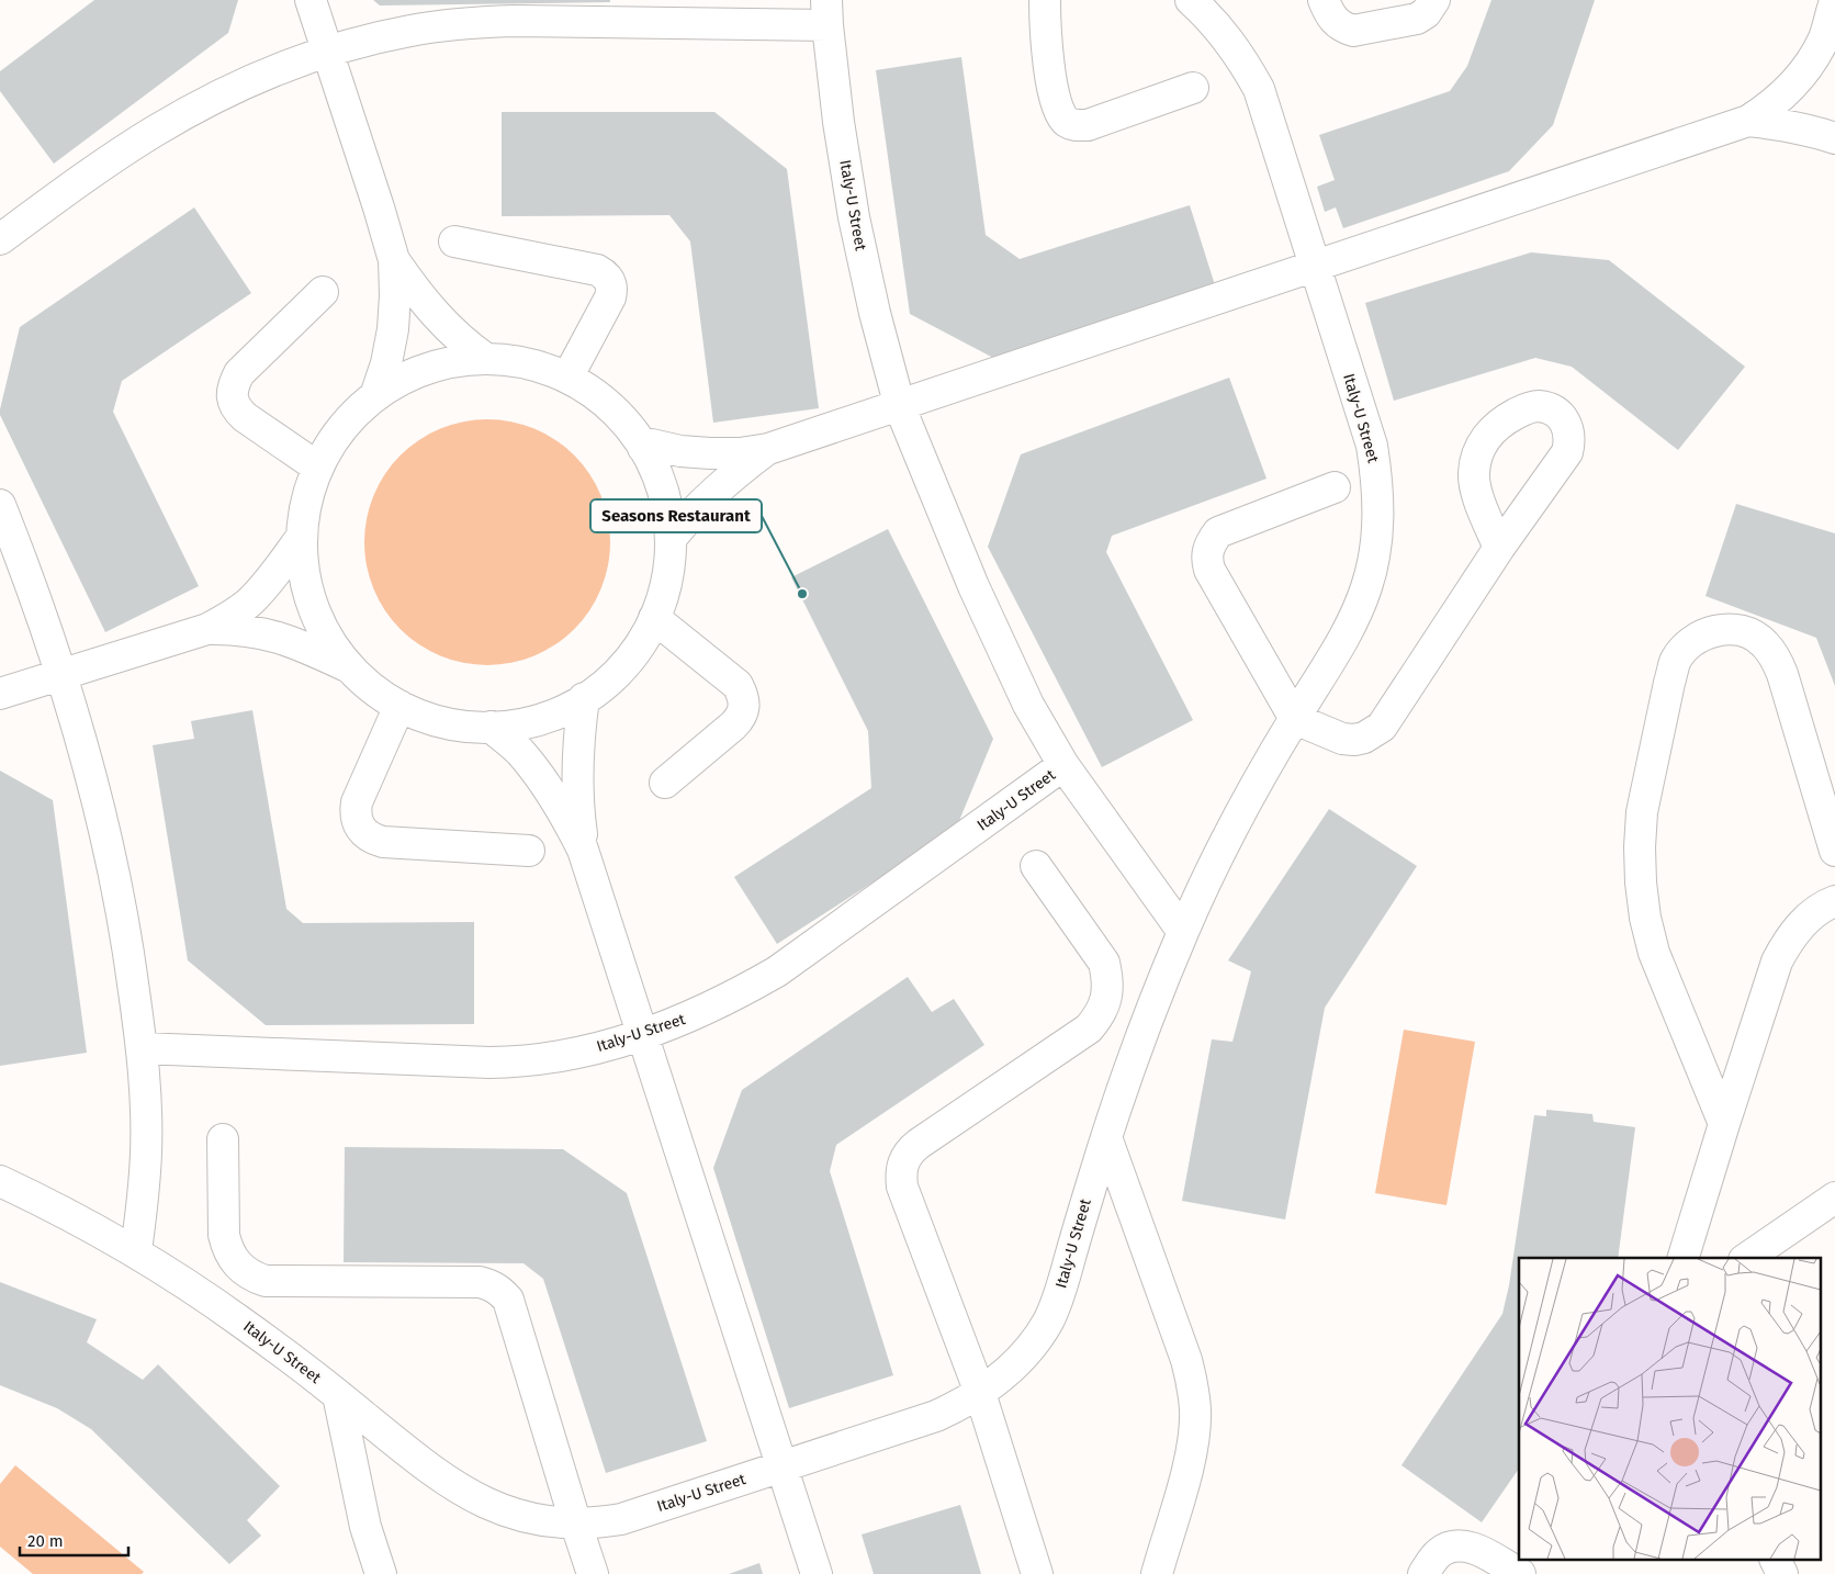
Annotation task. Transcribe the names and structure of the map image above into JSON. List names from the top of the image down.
{
  "streets": {
    "street": ["Italy-U Street"]
  },
  "places": ["Seasons Restaurant"],
  "scale_bar": "20 m"
}
